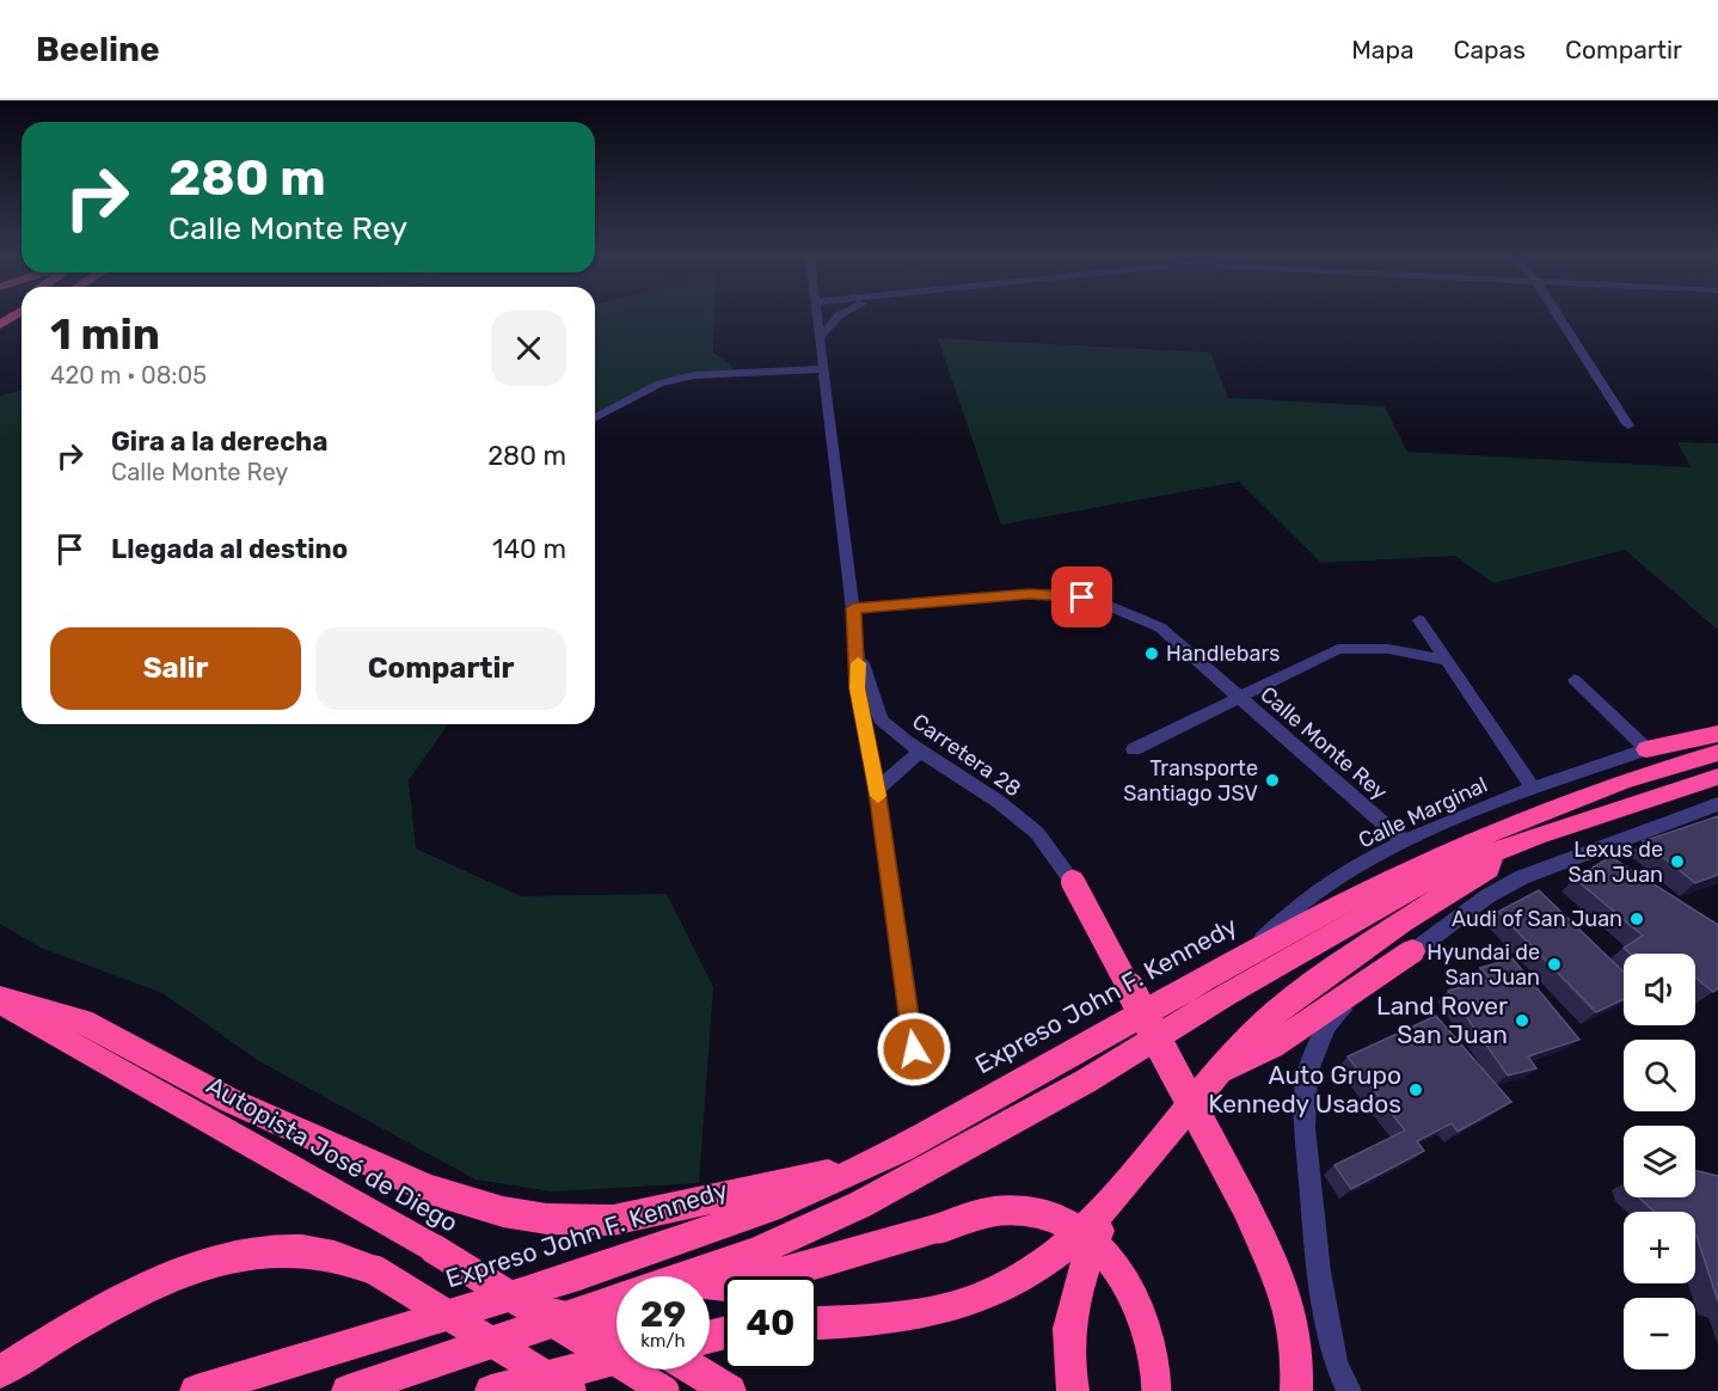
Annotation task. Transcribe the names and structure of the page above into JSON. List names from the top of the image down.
{
  "streets": {
    "highway": ["Expreso John F. Kennedy", "Autopista José de Diego"],
    "street": ["Calle Monte Rey", "Carretera 28", "Calle Marginal"]
  },
  "crossings": [
    ["Calle Monte Rey", "Calle Marginal"],
    ["Calle Marginal", "Expreso John F. Kennedy"]
  ],
  "places": [
    "Handlebars",
    "Transporte Santiago JSV",
    "Lexus de San Juan",
    "Audi of San Juan",
    "Hyundai de San Juan",
    "Land Rover San Juan",
    "Auto Grupo Kennedy Usados"
  ],
  "page": {
    "header": "Beeline",
    "nav": ["Mapa", "Capas", "Compartir"],
    "turn": ["280 m", "Calle Monte Rey"],
    "heading": ["1 min", "420 m · 08:05"],
    "list": [
      {
        "name": "Gira a la derecha",
        "note": "Calle Monte Rey",
        "value": "280 m"
      },
      {
        "name": "Llegada al destino",
        "value": "140 m"
      }
    ],
    "buttons": ["Salir", "Compartir"],
    "map_buttons": ["+", "−"],
    "speed": "29 km/h",
    "limit": "40"
  }
}
